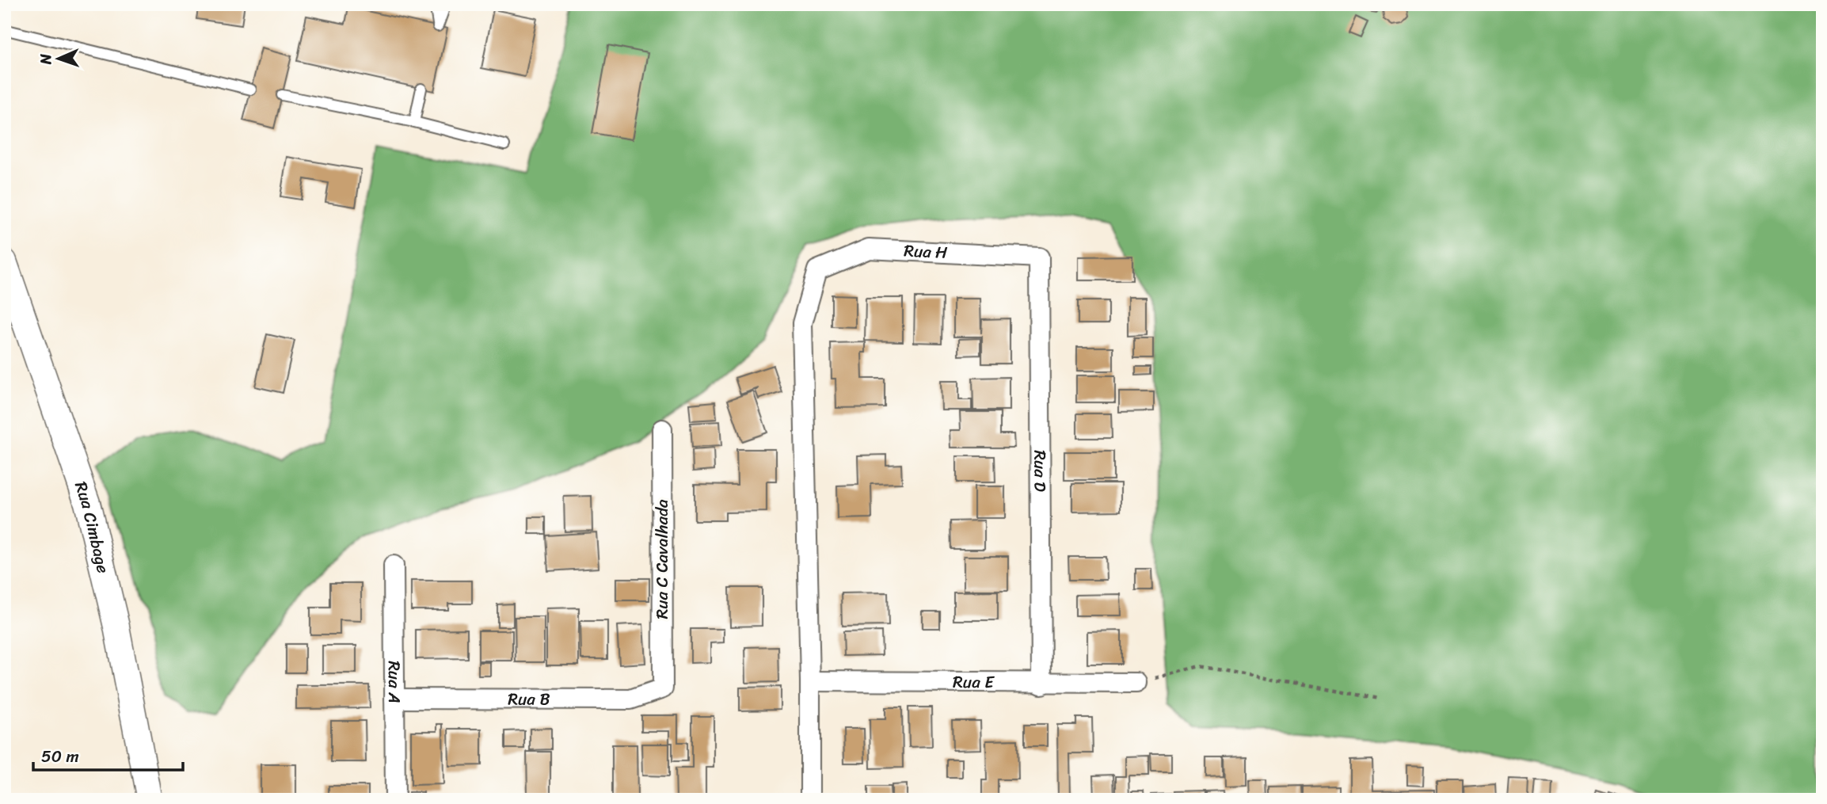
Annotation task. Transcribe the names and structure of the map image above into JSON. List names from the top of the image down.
{
  "streets": {
    "street": [
      "Rua H",
      "Rua D",
      "Rua Cimbage",
      "Rua C Cavalhada",
      "Rua A",
      "Rua E",
      "Rua B"
    ]
  },
  "crossings": [
    ["Rua H", "Rua D"],
    ["Rua H", "Rua E"],
    ["Rua D", "Rua E"],
    ["Rua C Cavalhada", "Rua B"],
    ["Rua A", "Rua B"]
  ],
  "scale_bar": "50 m",
  "north": "left"
}
